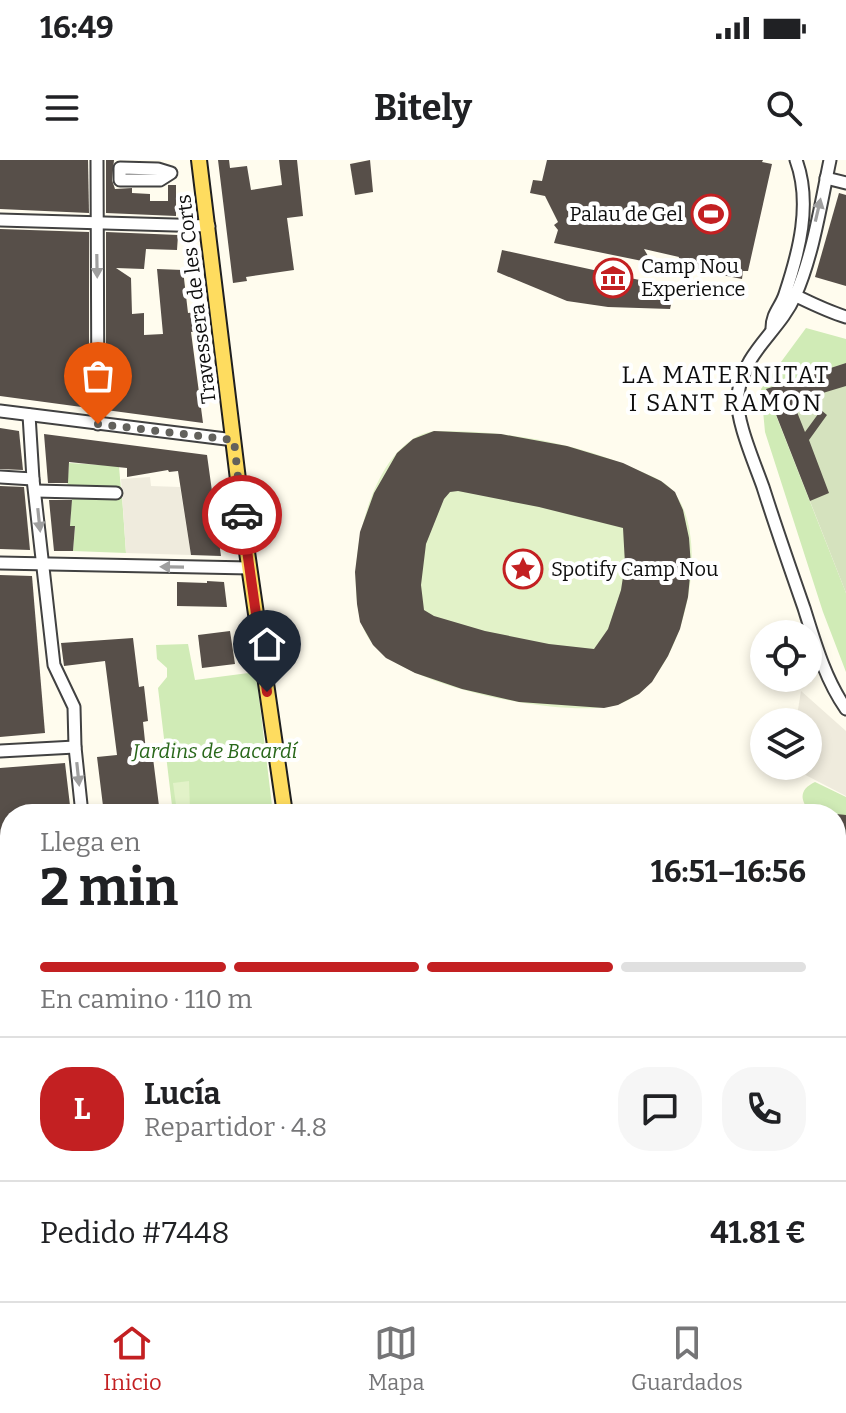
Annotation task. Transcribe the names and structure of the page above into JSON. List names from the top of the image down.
{
  "streets": {
    "main road": ["Travessera de les Corts"]
  },
  "districts": ["LA MATERNITAT I SANT RAMON"],
  "parks": ["Jardins de Bacardí"],
  "places": {
    "sports": ["Palau de Gel"],
    "museum": ["Camp Nou Experience"],
    "place": ["Spotify Camp Nou"]
  },
  "page": {
    "status": "16:49",
    "header": "Bitely",
    "heading": ["2 min", "Llega en", "16:51–16:56"],
    "panel": [
      "Lucía",
      "Repartidor · 4.8",
      "Pedido #7448",
      "41.81 €"
    ],
    "bar": "En camino · 110 m",
    "round": "L",
    "tabs": ["Inicio", "Mapa", "Guardados"]
  }
}
